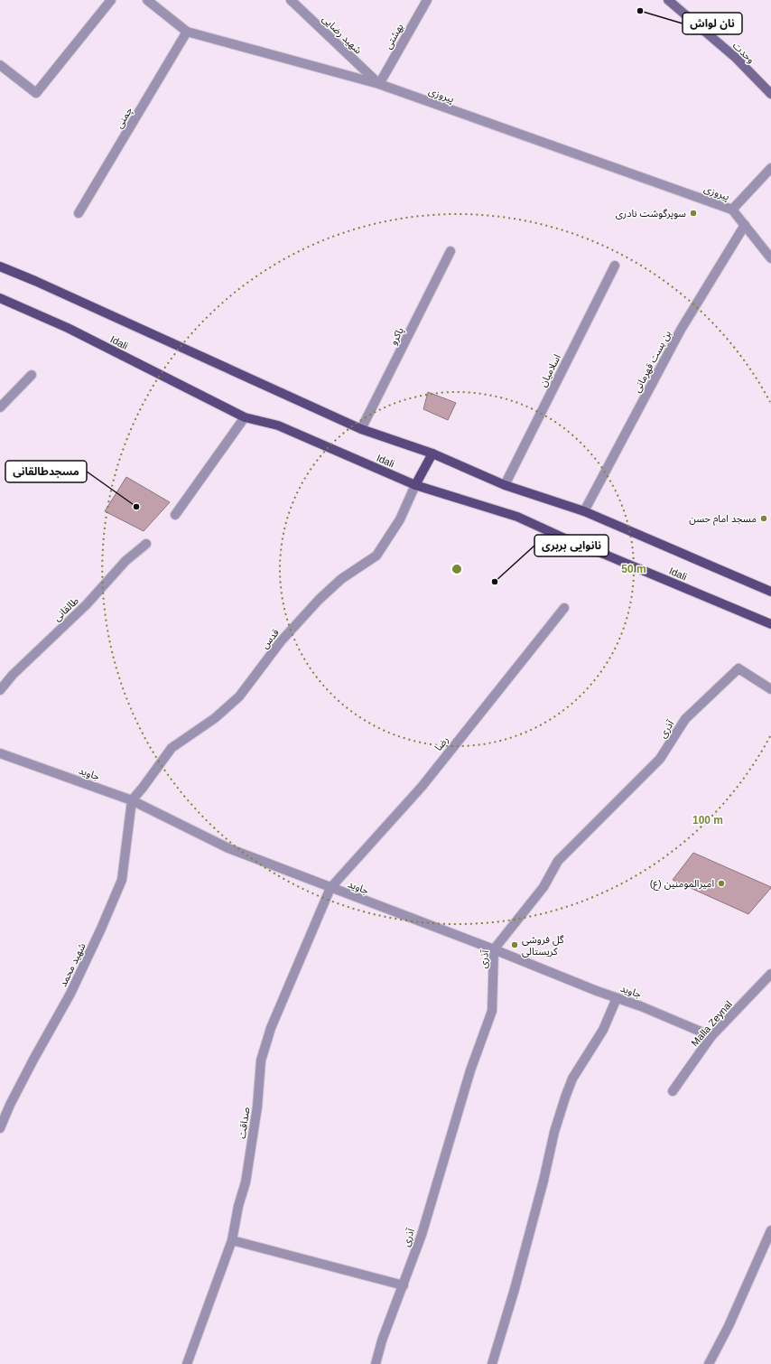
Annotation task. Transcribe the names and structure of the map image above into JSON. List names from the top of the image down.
{
  "streets": {
    "main road": ["Idali"],
    "street": [
      "شهید رضایی",
      "بهشتی",
      "وحدت",
      "پیروزی",
      "چمنی",
      "پاکرو",
      "بن بست قهرمانی",
      "اسلامیان",
      "طالقانی",
      "قدس",
      "آذری",
      "رضا",
      "جاوید",
      "شهید محمد",
      "Malla Zeynal",
      "صداقت"
    ]
  },
  "crossings": [
    ["شهید رضایی", "بهشتی"],
    ["شهید رضایی", "پیروزی"],
    ["بهشتی", "پیروزی"],
    ["پیروزی", "چمنی"],
    ["پاکرو", "Idali"],
    ["Idali", "بن بست قهرمانی"],
    ["Idali", "اسلامیان"],
    ["Idali", "قدس"],
    ["قدس", "جاوید"],
    ["قدس", "شهید محمد"],
    ["آذری", "جاوید"],
    ["رضا", "جاوید"],
    ["رضا", "صداقت"],
    ["جاوید", "شهید محمد"],
    ["جاوید", "Malla Zeynal"],
    ["جاوید", "صداقت"]
  ],
  "places": [
    "نان لواش",
    "سوپرگوشت نادری",
    "مسجدطالقانی",
    "مسجد امام حسن",
    "نانوایی بربری",
    "امیرالمومنین (ع)",
    "گل فروشی کریستالی"
  ],
  "rings": ["50 m", "100 m"]
}
